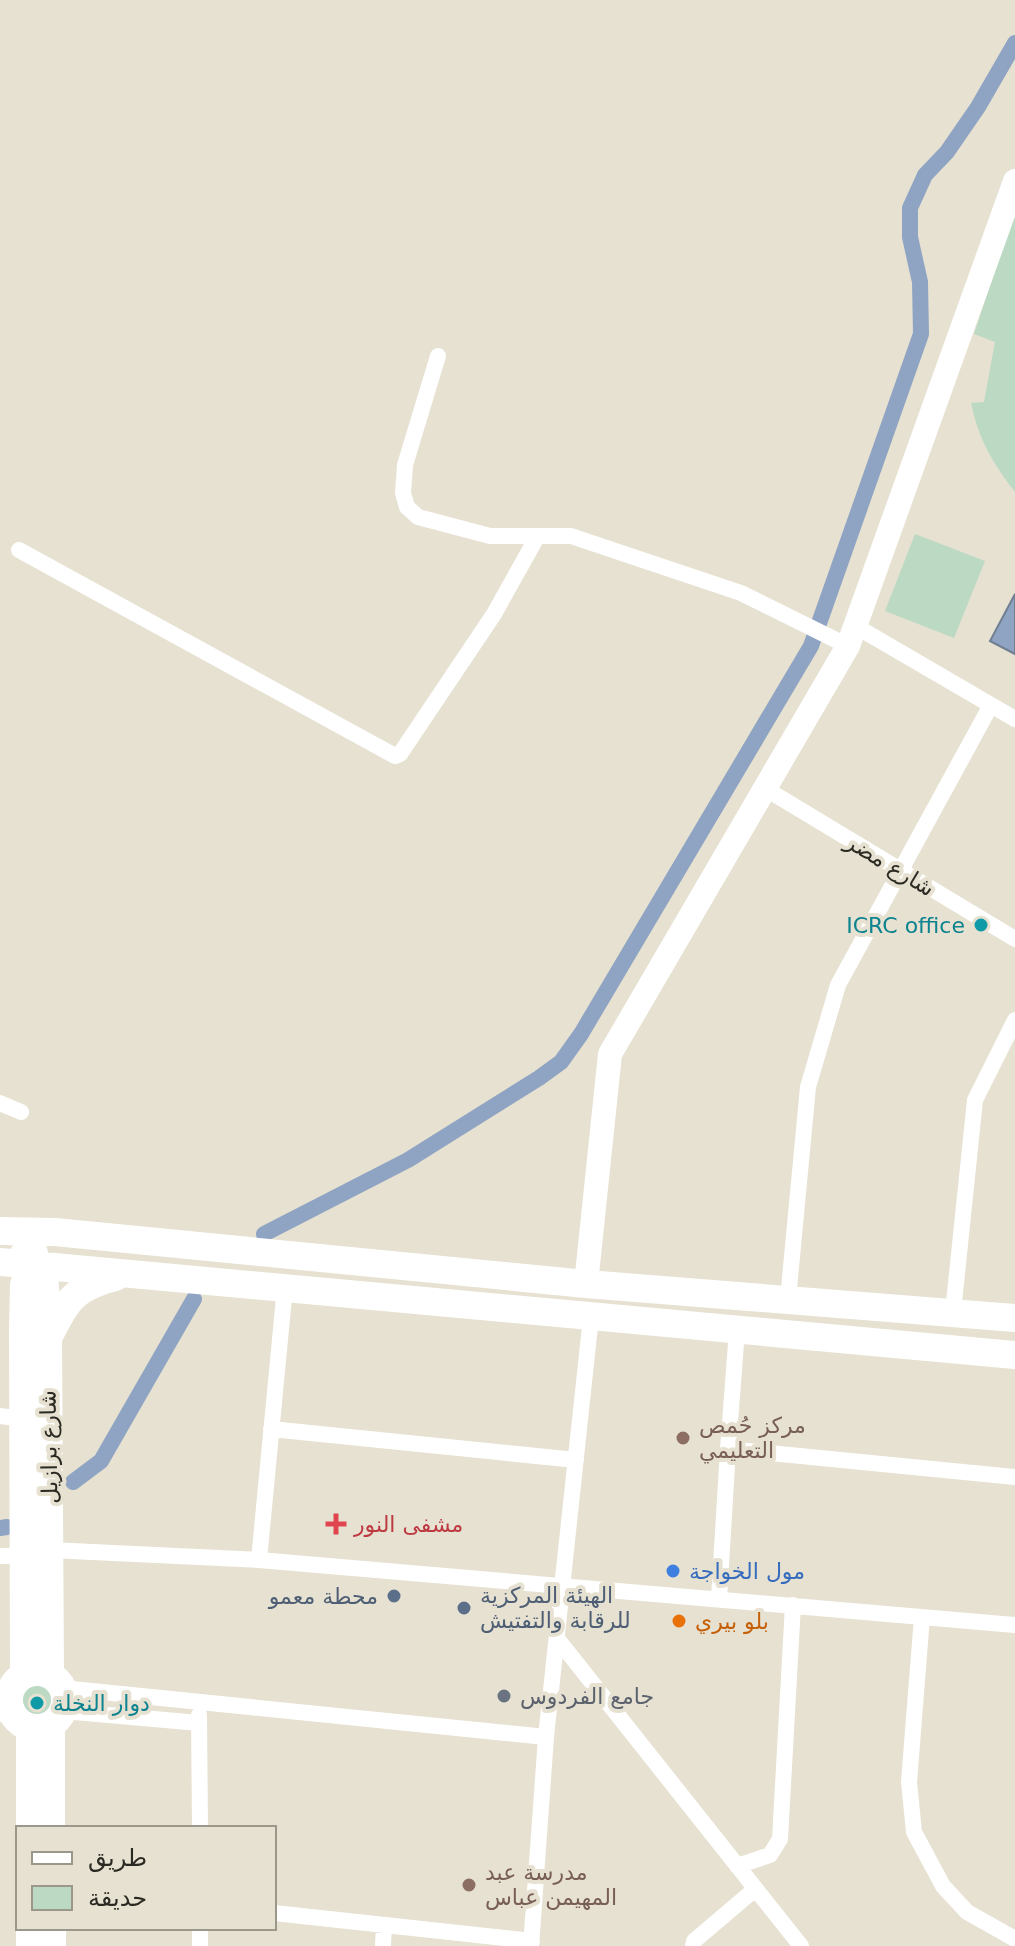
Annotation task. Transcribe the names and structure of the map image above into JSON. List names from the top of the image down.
{
  "streets": {
    "highway": ["شارع برازيل"],
    "street": ["شارع مضر"]
  },
  "places": {
    "other": [
      "ICRC office",
      "مركز حُمص التعليمي",
      "مول الخواجة",
      "محطة معمو",
      "الهيئة المركزية للرقابة والتفتيش",
      "بلو بيري",
      "جامع الفردوس",
      "دوار النخلة",
      "مدرسة عبد المهيمن عباس"
    ],
    "health": ["مشفى النور"]
  },
  "legend": ["طريق", "حديقة"]
}
